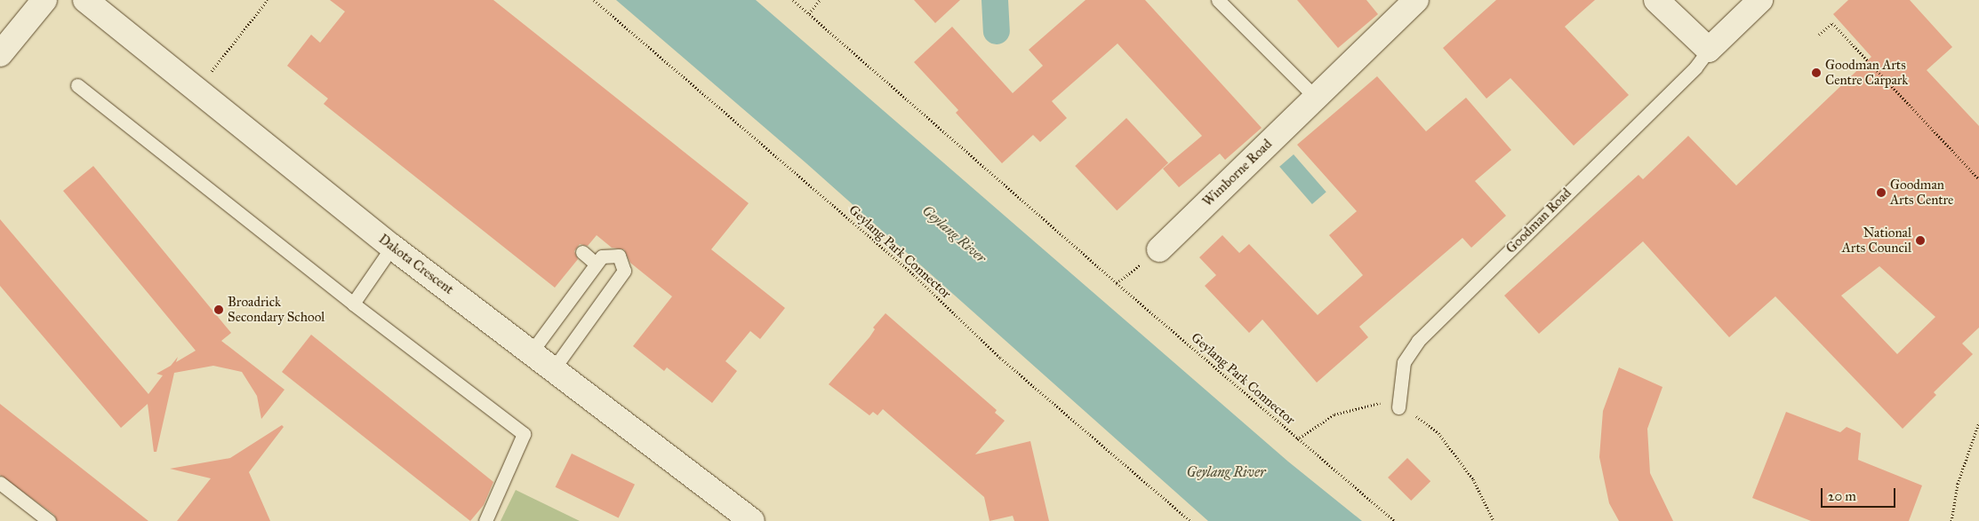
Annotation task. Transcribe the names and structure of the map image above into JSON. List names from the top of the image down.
{
  "streets": {
    "street": ["Wimborne Road", "Goodman Road", "Dakota Crescent"],
    "path": ["Geylang Park Connector"]
  },
  "crossings": [
    ["Goodman Road", "Geylang Park Connector"]
  ],
  "water": ["Geylang River"],
  "places": [
    "Goodman Arts Centre Carpark",
    "Goodman Arts Centre",
    "National Arts Council",
    "Broadrick Secondary School"
  ],
  "scale_bar": "20 m"
}
